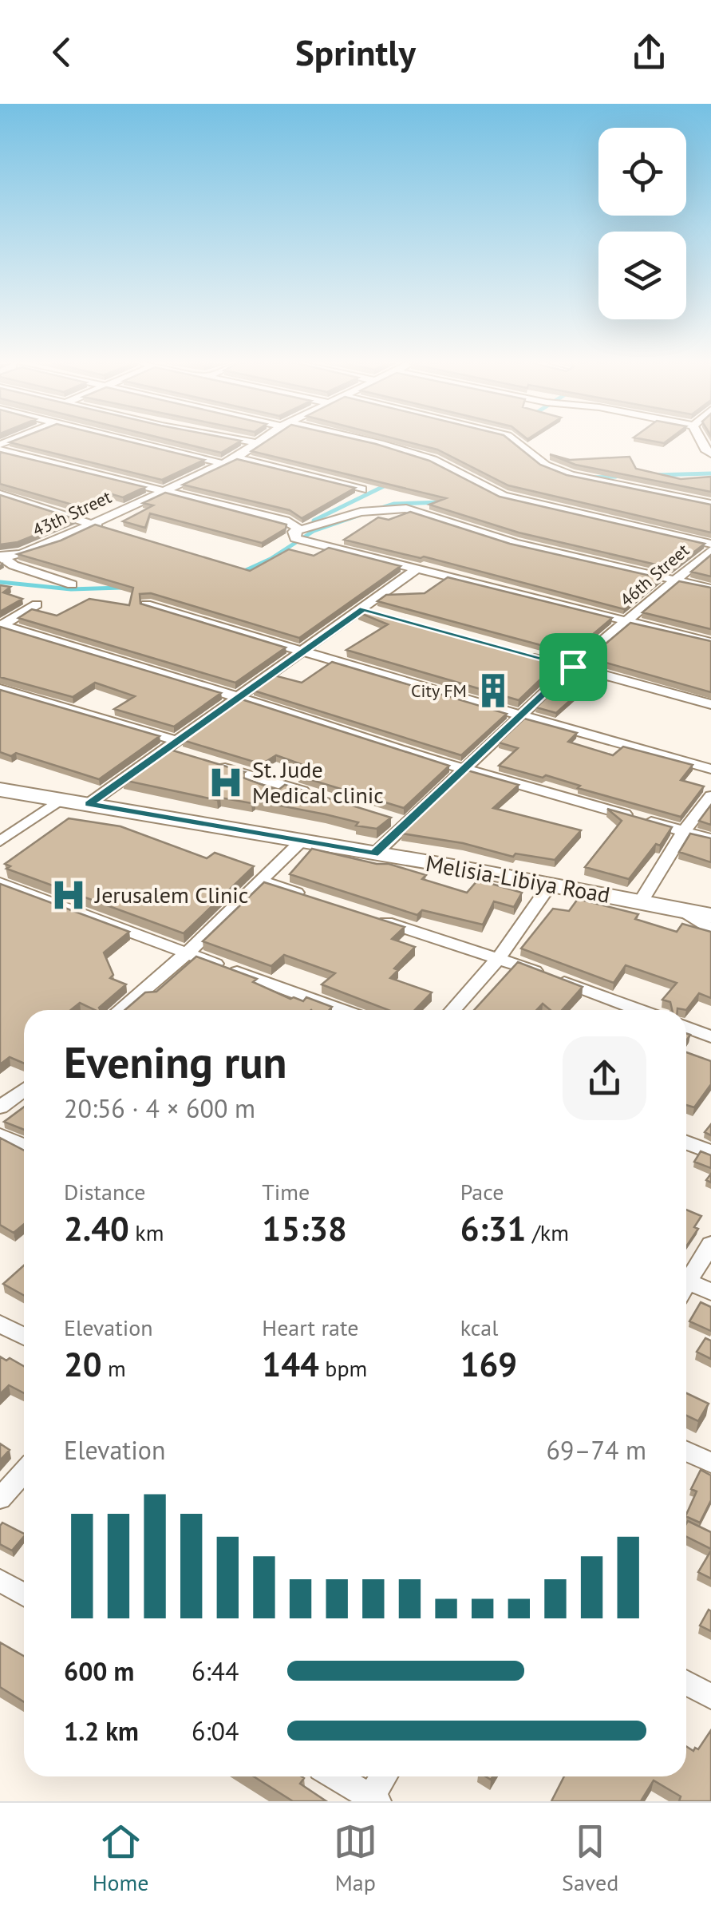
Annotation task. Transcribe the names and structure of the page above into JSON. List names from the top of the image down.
{
  "streets": {
    "main road": ["Melisia-Libiya Road"],
    "street": ["43th Street", "46th Street"]
  },
  "crossings": [
    ["46th Street", "Melisia-Libiya Road"]
  ],
  "places": {
    "building": ["City FM"],
    "hospital": ["St. Jude Medical clinic", "Jerusalem Clinic"]
  },
  "page": {
    "header": "Sprintly",
    "heading": ["Evening run", "20:56 · 4 × 600 m"],
    "stats": [
      ["Distance", "2.40 km"],
      ["Time", "15:38"],
      ["Pace", "6:31 /km"],
      ["Elevation", "20 m"],
      ["Heart rate", "144 bpm"],
      ["kcal", "169"]
    ],
    "chart": ["Elevation", "69–74 m"],
    "list": [
      {
        "name": "600 m",
        "note": "6:44"
      },
      {
        "name": "1.2 km",
        "note": "6:04"
      }
    ],
    "tabs": ["Home", "Map", "Saved"]
  }
}
